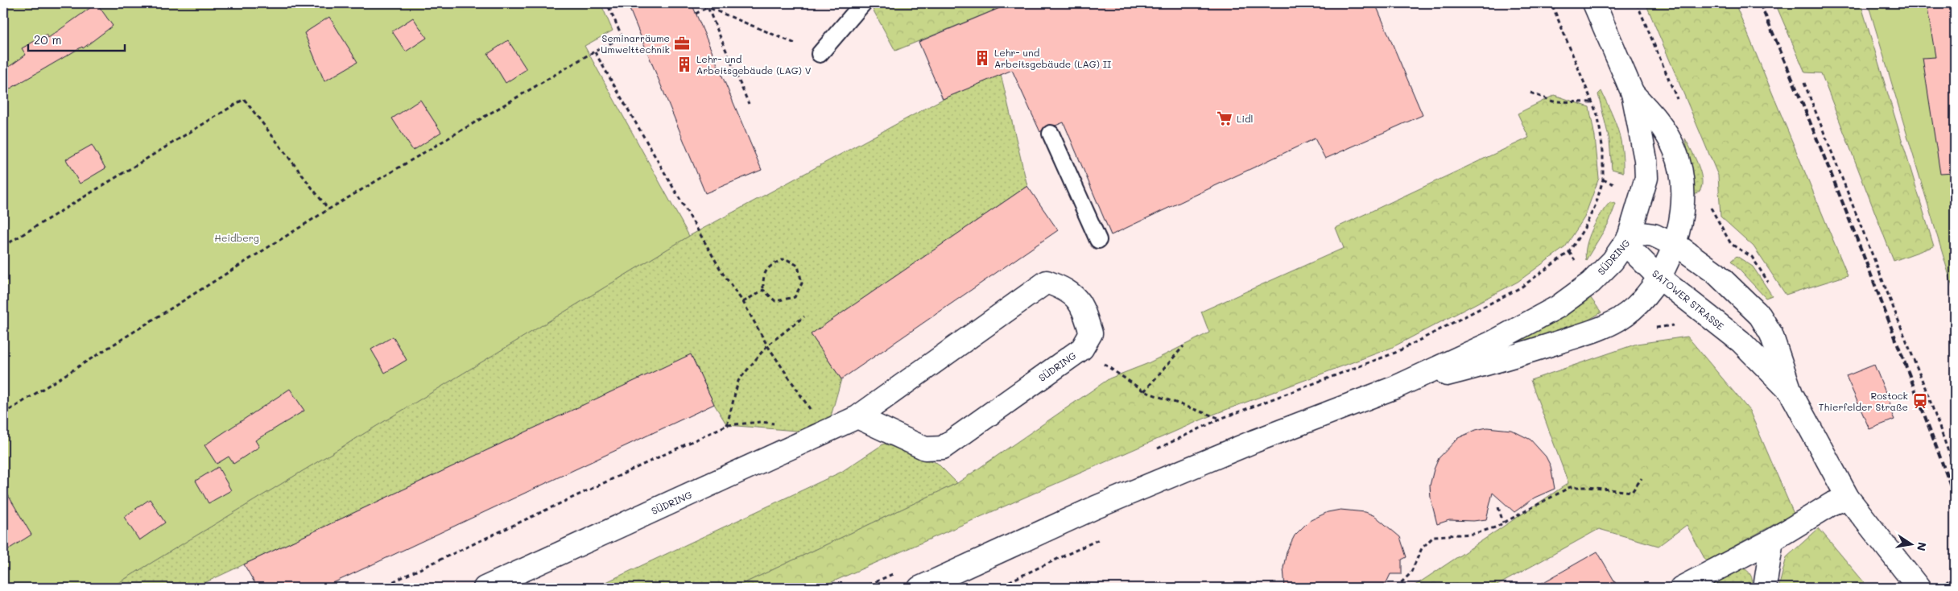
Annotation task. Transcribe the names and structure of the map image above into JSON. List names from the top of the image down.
{
  "streets": {
    "main road": ["SÜDRING", "SATOWER STRASSE"]
  },
  "crossings": [
    ["SÜDRING", "SATOWER STRASSE"]
  ],
  "parks": ["Heidberg"],
  "places": {
    "office": ["Seminarräume Umwelttechnik"],
    "building": ["Lehr- und Arbeitsgebäude (LAG) II", "Lehr- und Arbeitsgebäude (LAG) V"],
    "supermarket": ["Lidl"],
    "station": ["Rostock Thierfelder Straße"]
  },
  "scale_bar": "20 m",
  "north": "right"
}
